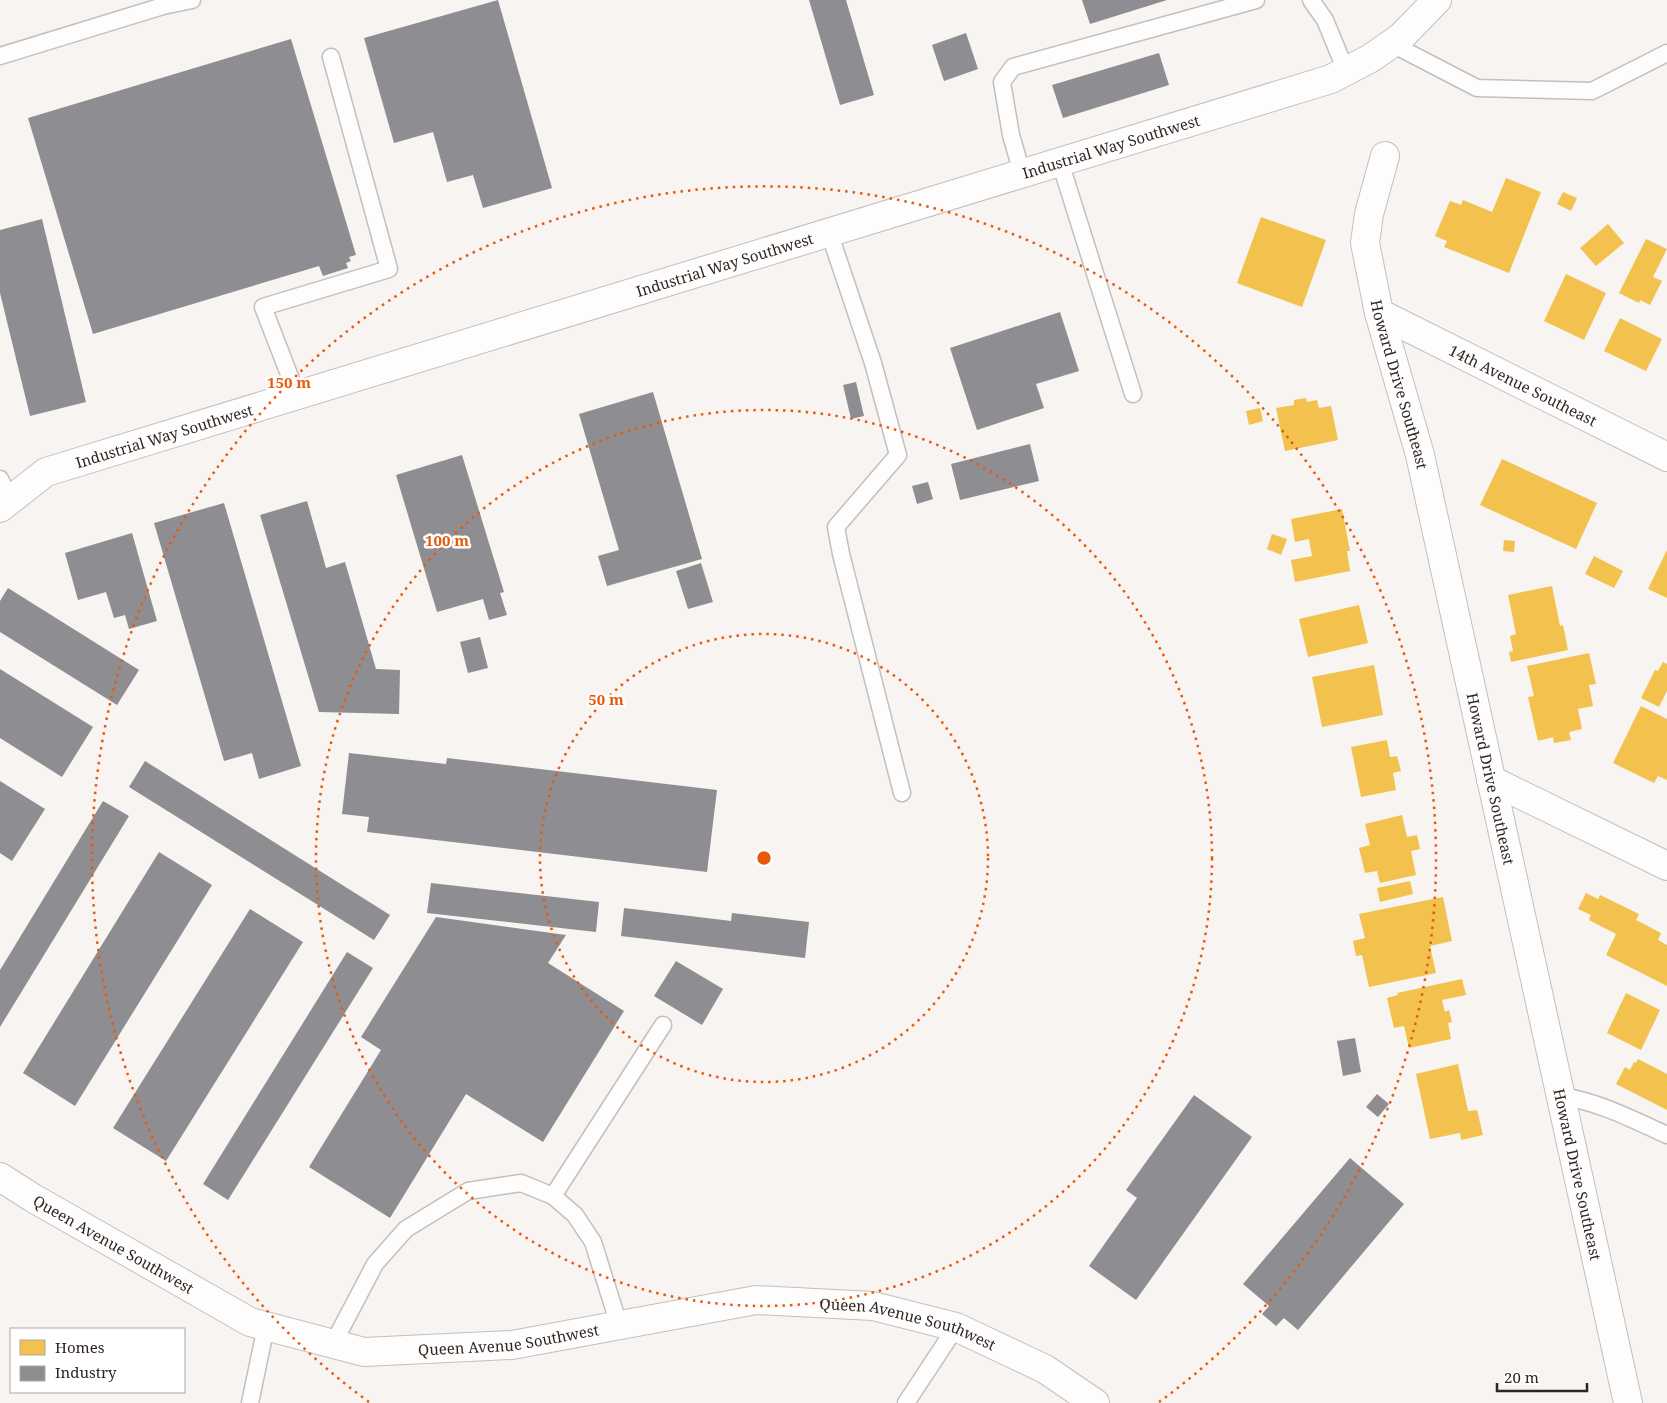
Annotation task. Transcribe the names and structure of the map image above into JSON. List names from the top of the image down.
{
  "streets": {
    "street": [
      "Industrial Way Southwest",
      "Howard Drive Southeast",
      "14th Avenue Southeast",
      "Queen Avenue Southwest"
    ]
  },
  "crossings": [
    ["Howard Drive Southeast", "14th Avenue Southeast"]
  ],
  "legend": ["Homes", "Industry"],
  "scale_bar": "20 m",
  "rings": ["150 m", "100 m", "50 m"]
}
